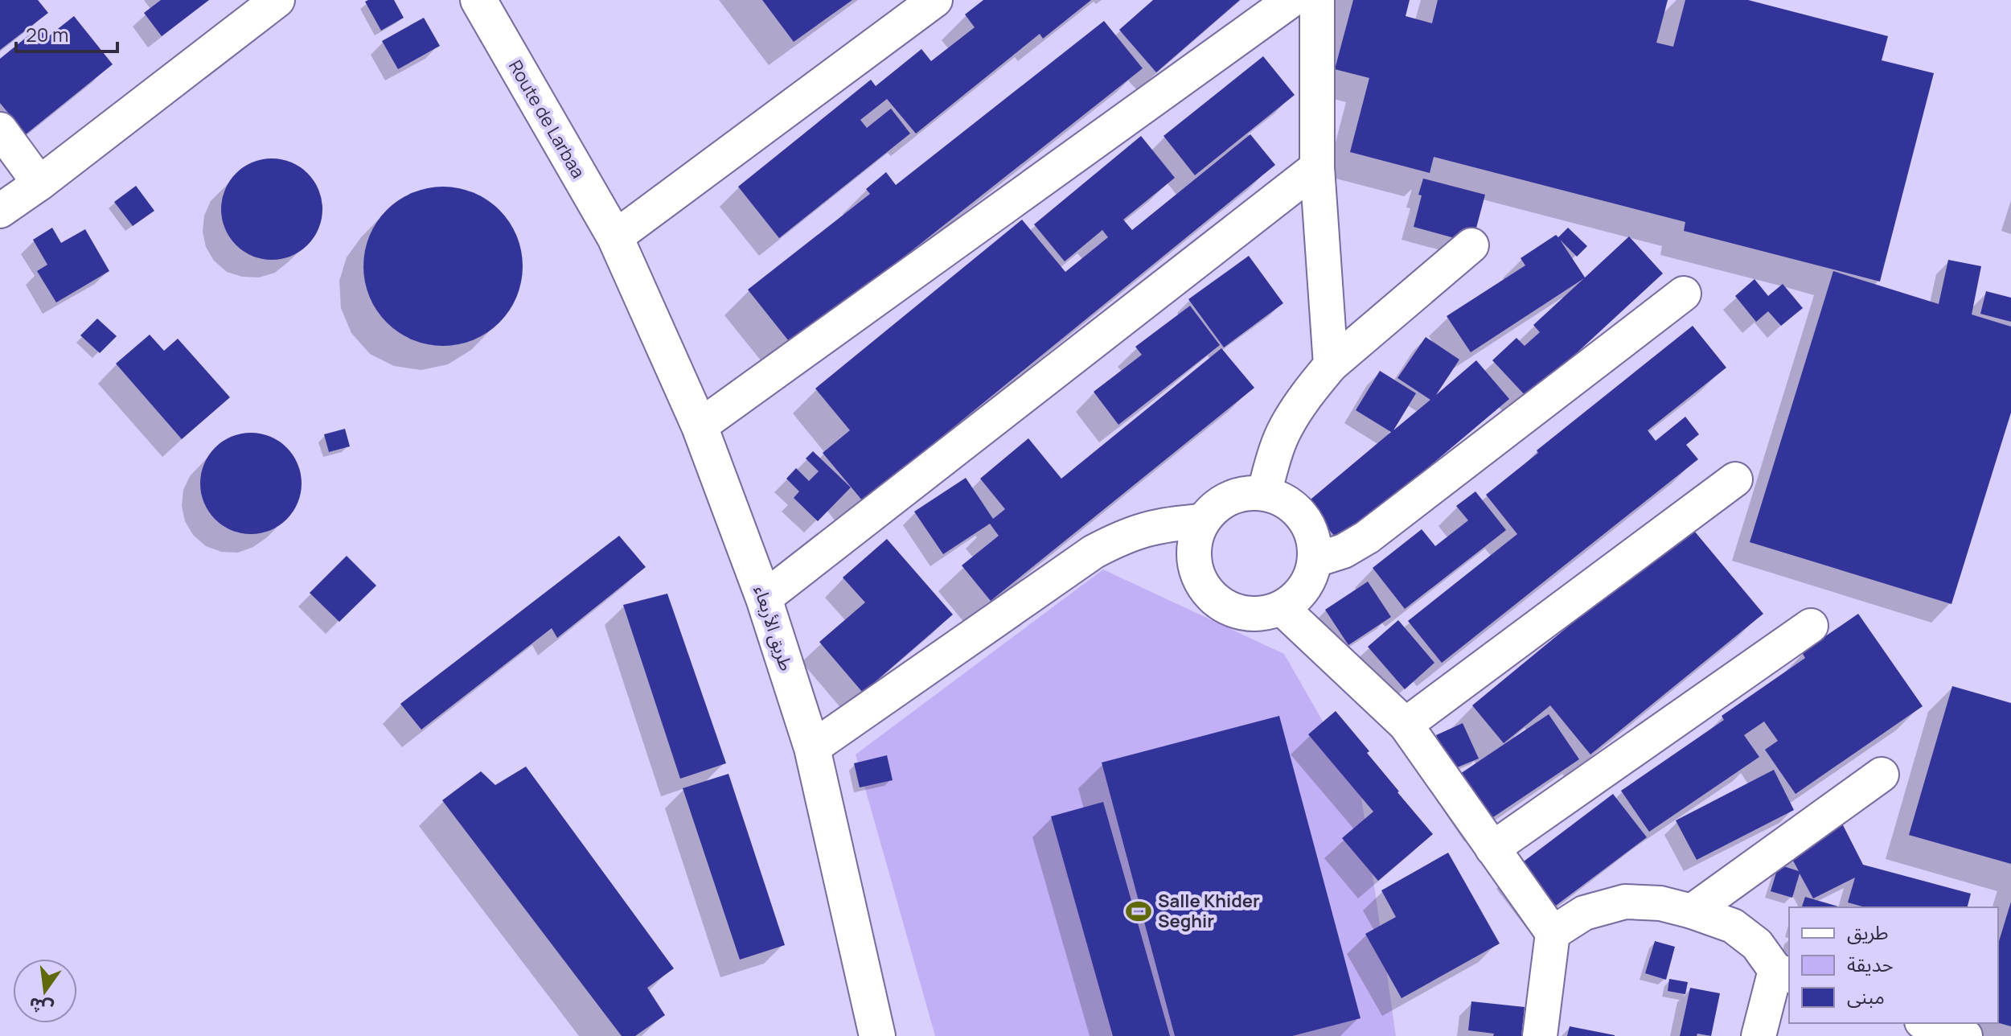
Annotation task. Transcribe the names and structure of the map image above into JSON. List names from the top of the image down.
{
  "streets": {
    "main road": ["Route de Larbaa", "طريق الأربعاء"]
  },
  "crossings": [
    ["Route de Larbaa", "طريق الأربعاء"]
  ],
  "places": {
    "sports": ["Salle Khider Seghir"]
  },
  "legend": ["طريق", "حديقة", "مبنى"],
  "scale_bar": "20 m",
  "north": "bottom"
}
